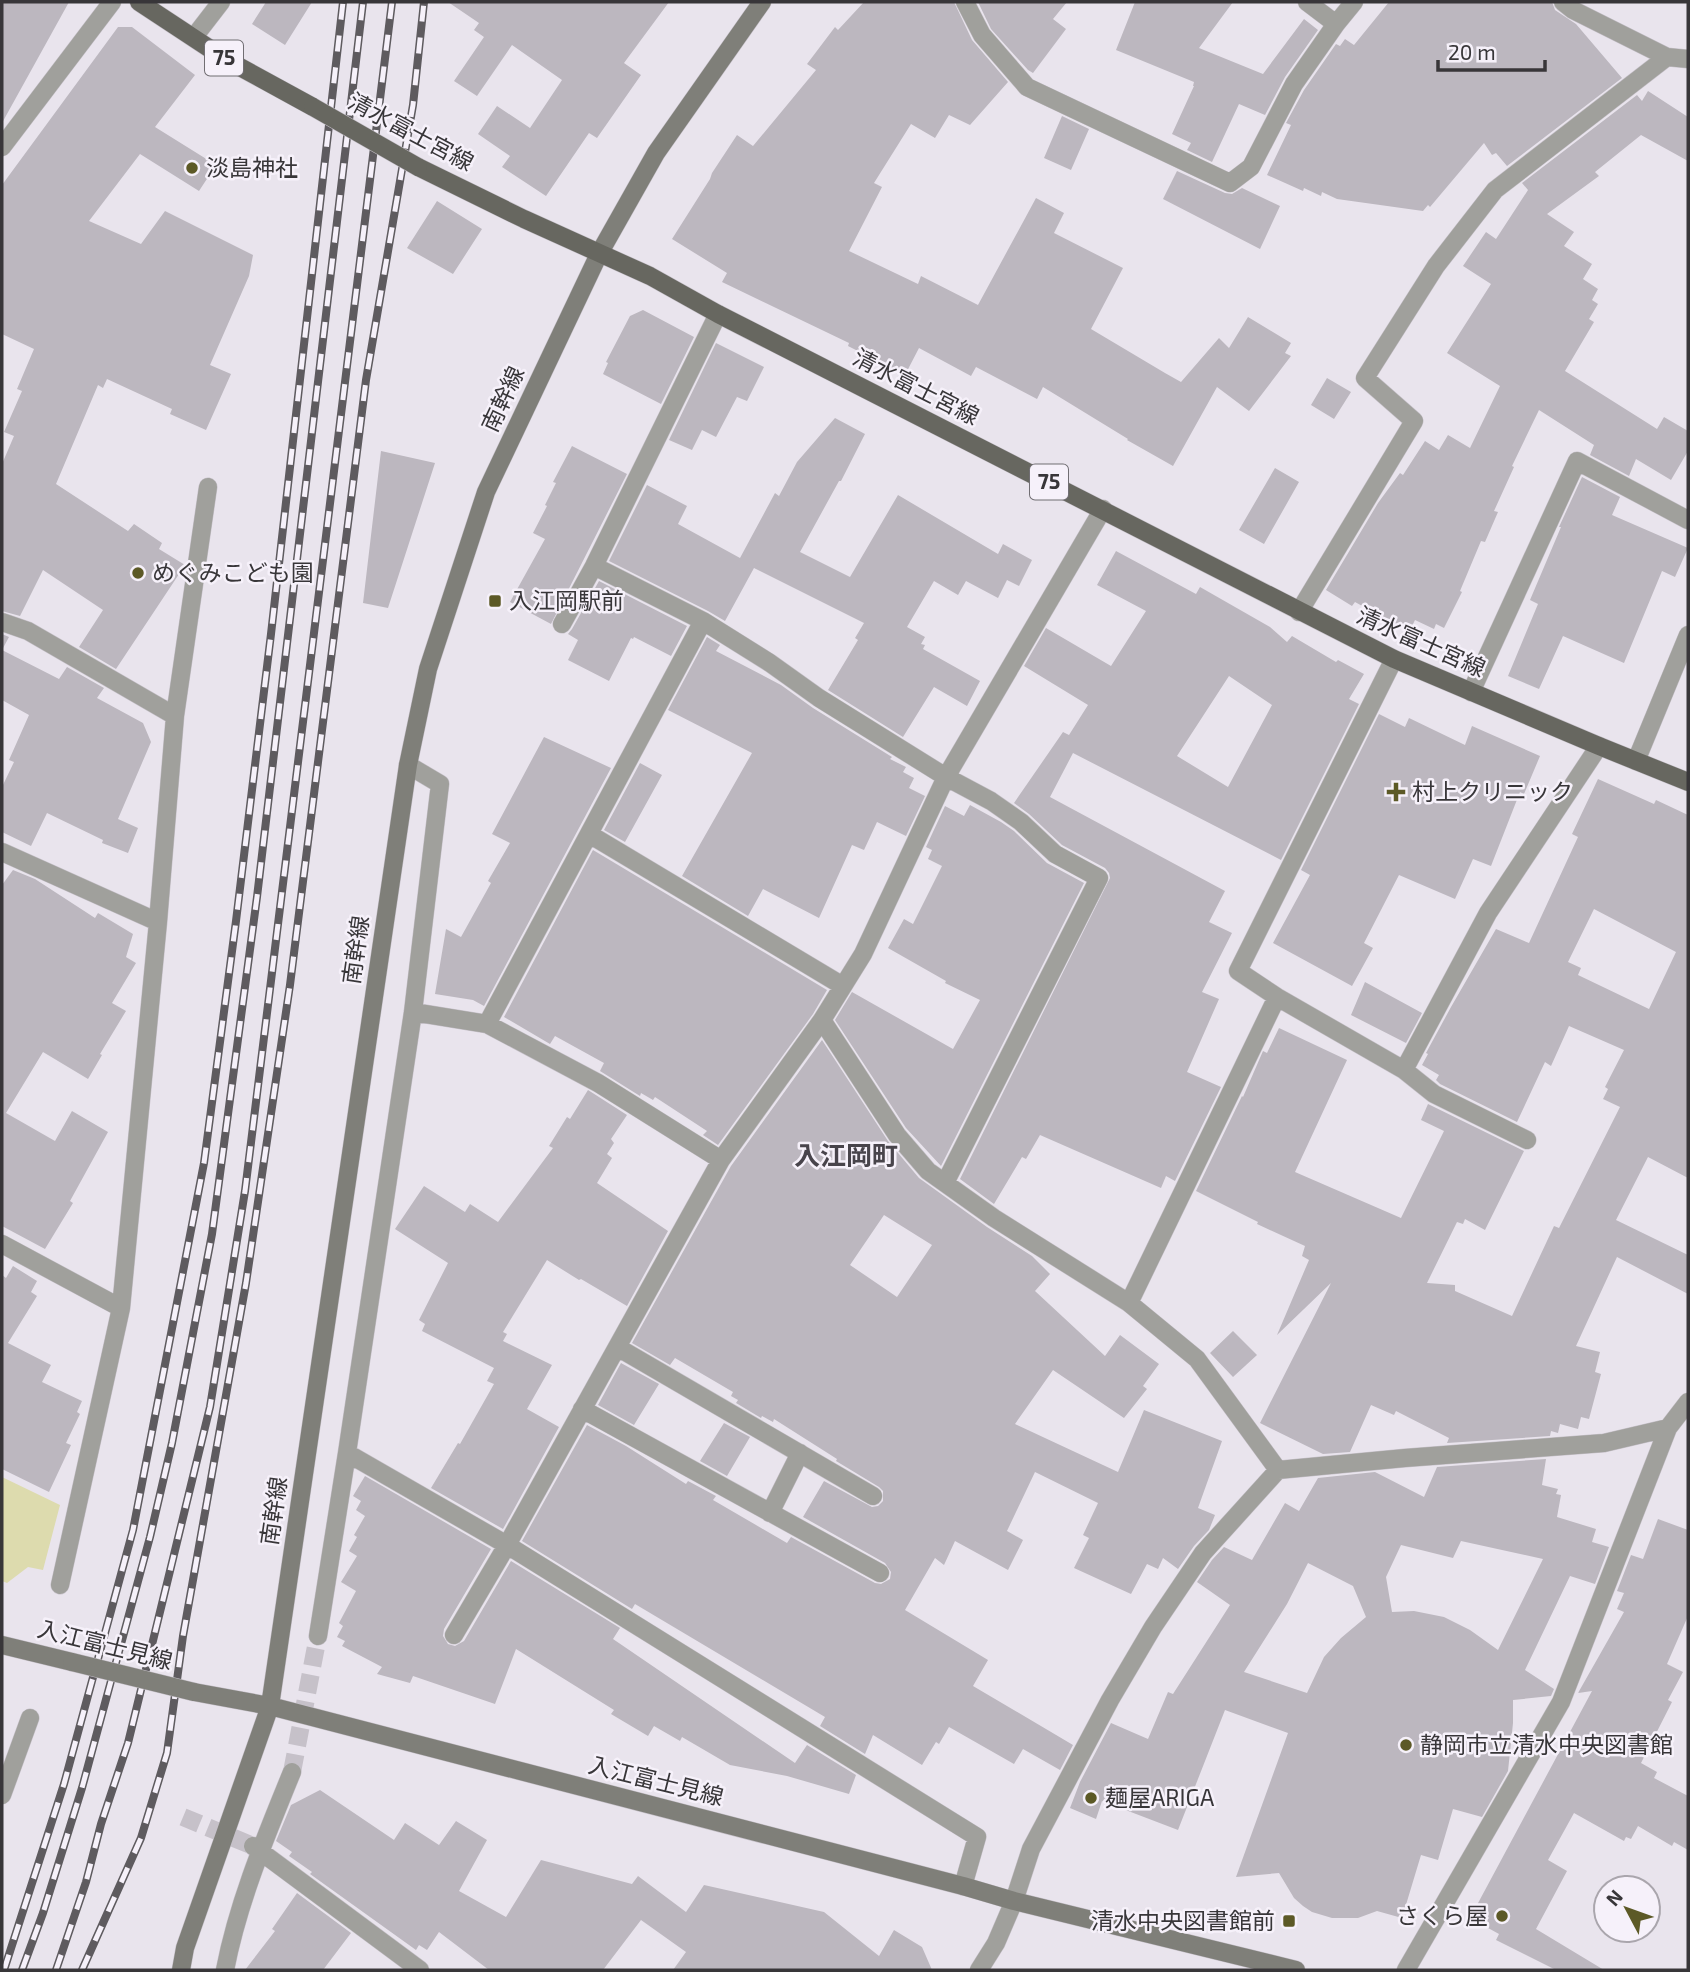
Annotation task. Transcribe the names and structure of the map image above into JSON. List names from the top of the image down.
{
  "streets": {
    "main road": [
      "75",
      "清水富士宮線",
      "南幹線",
      "入江富士見線"
    ]
  },
  "crossings": [
    ["清水富士宮線", "南幹線"],
    ["南幹線", "入江富士見線"]
  ],
  "districts": ["入江岡町"],
  "places": {
    "other": [
      "淡島神社",
      "めぐみこども園",
      "静岡市立清水中央図書館",
      "麺屋ARIGA",
      "さくら屋"
    ],
    "transit": ["入江岡駅前", "清水中央図書館前"],
    "health": ["村上クリニック"]
  },
  "scale_bar": "20 m",
  "north": "top left"
}
